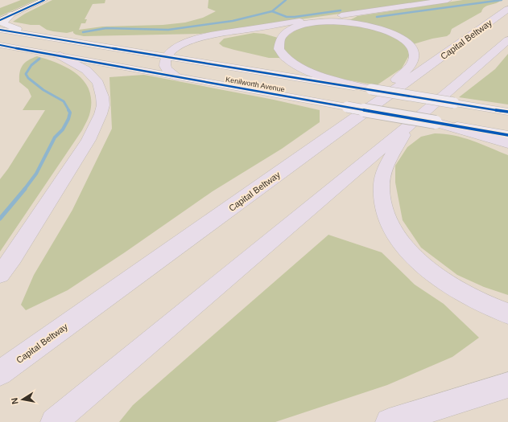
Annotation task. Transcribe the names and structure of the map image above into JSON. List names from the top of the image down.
{
  "streets": {
    "highway": ["Capital Beltway"],
    "main road": ["Kenilworth Avenue"]
  },
  "north": "left"
}
